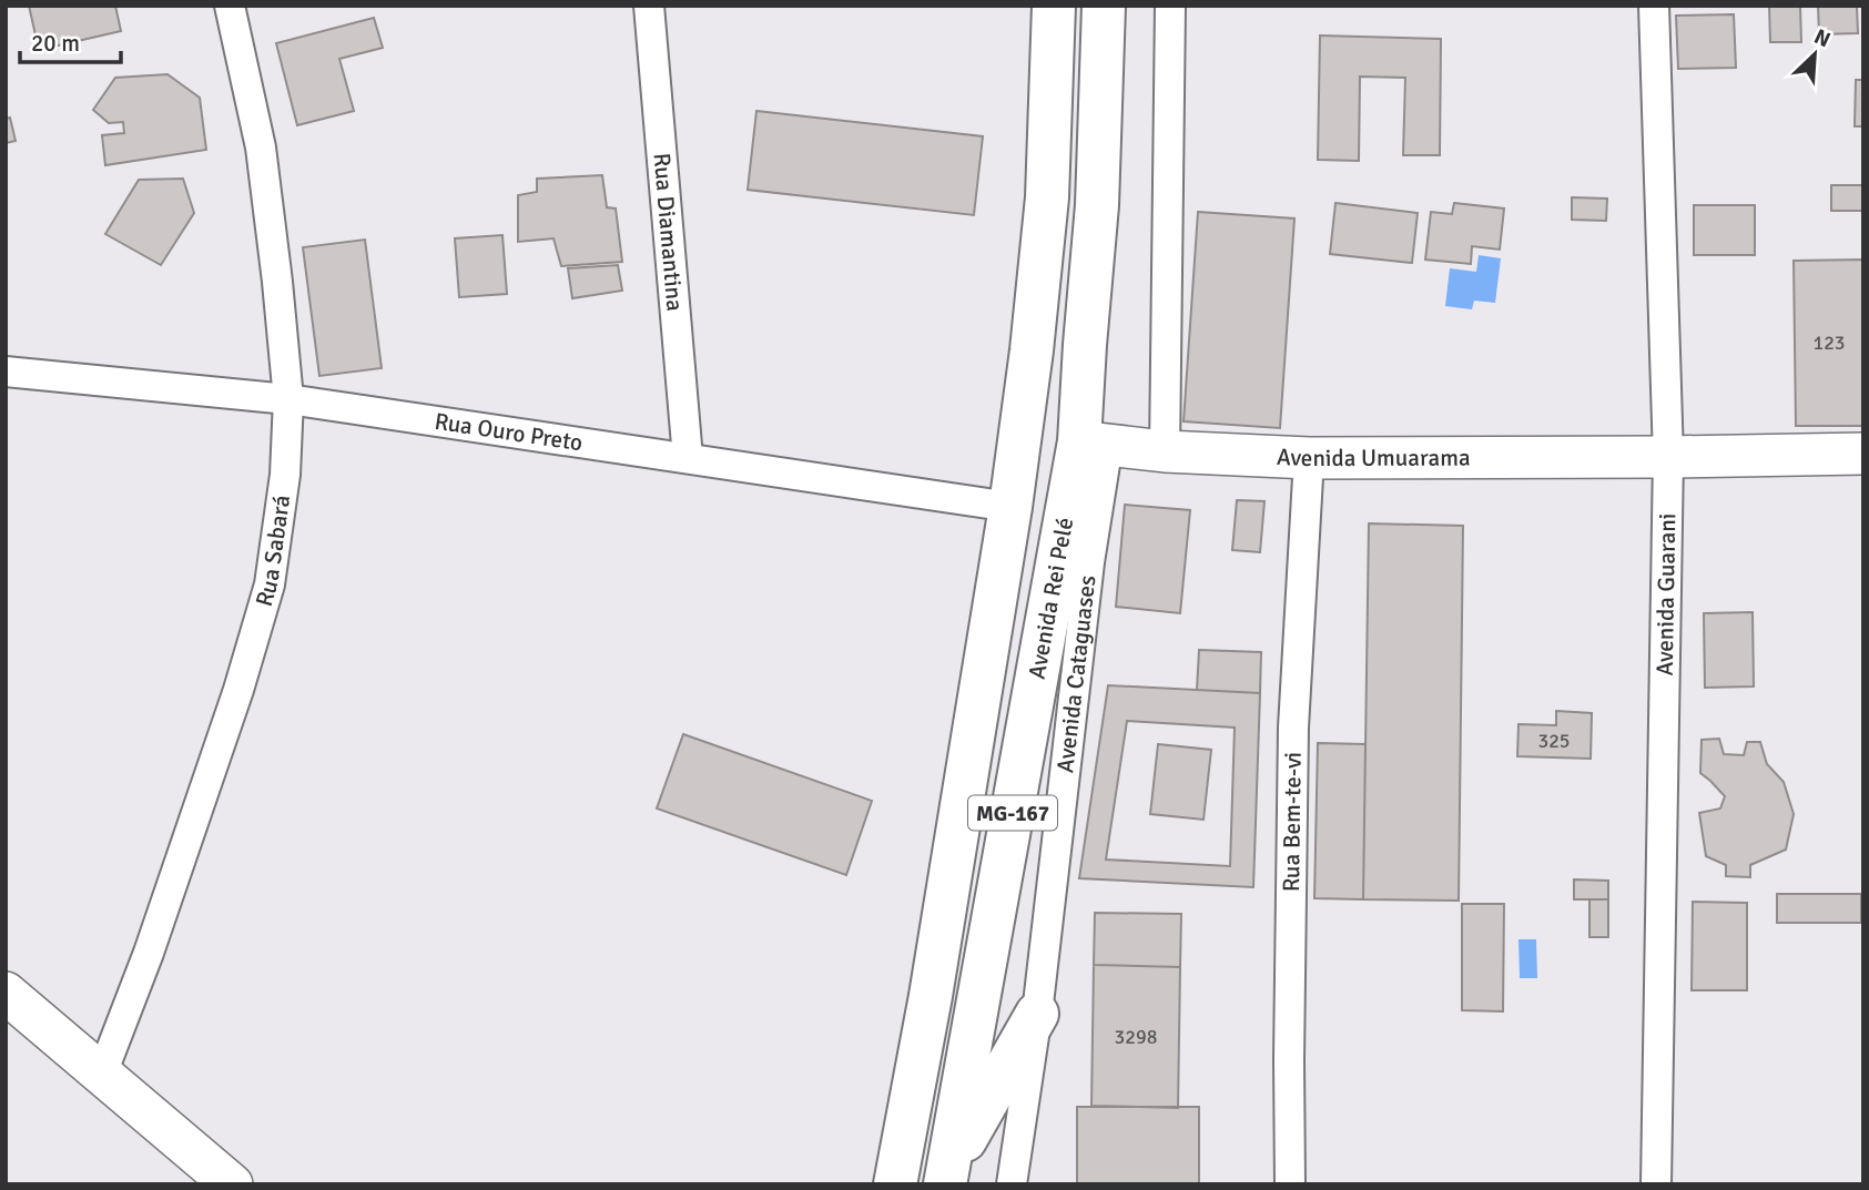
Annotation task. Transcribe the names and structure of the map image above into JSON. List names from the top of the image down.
{
  "streets": {
    "main road": ["Avenida Rei Pelé", "MG-167"],
    "street": [
      "Rua Diamantina",
      "Rua Ouro Preto",
      "Avenida Umuarama",
      "Rua Sabará",
      "Avenida Guarani",
      "Avenida Cataguases",
      "Rua Bem-te-vi"
    ]
  },
  "crossings": [
    ["Rua Diamantina", "Rua Ouro Preto"],
    ["Rua Ouro Preto", "Rua Sabará"],
    ["Rua Ouro Preto", "MG-167"],
    ["Avenida Umuarama", "Avenida Guarani"],
    ["Avenida Umuarama", "Avenida Rei Pelé"],
    ["Avenida Umuarama", "Avenida Cataguases"],
    ["Avenida Umuarama", "Rua Bem-te-vi"],
    ["Avenida Rei Pelé", "Avenida Cataguases"]
  ],
  "house_numbers": ["123", "325", "3298"],
  "scale_bar": "20 m",
  "north": "top right"
}
